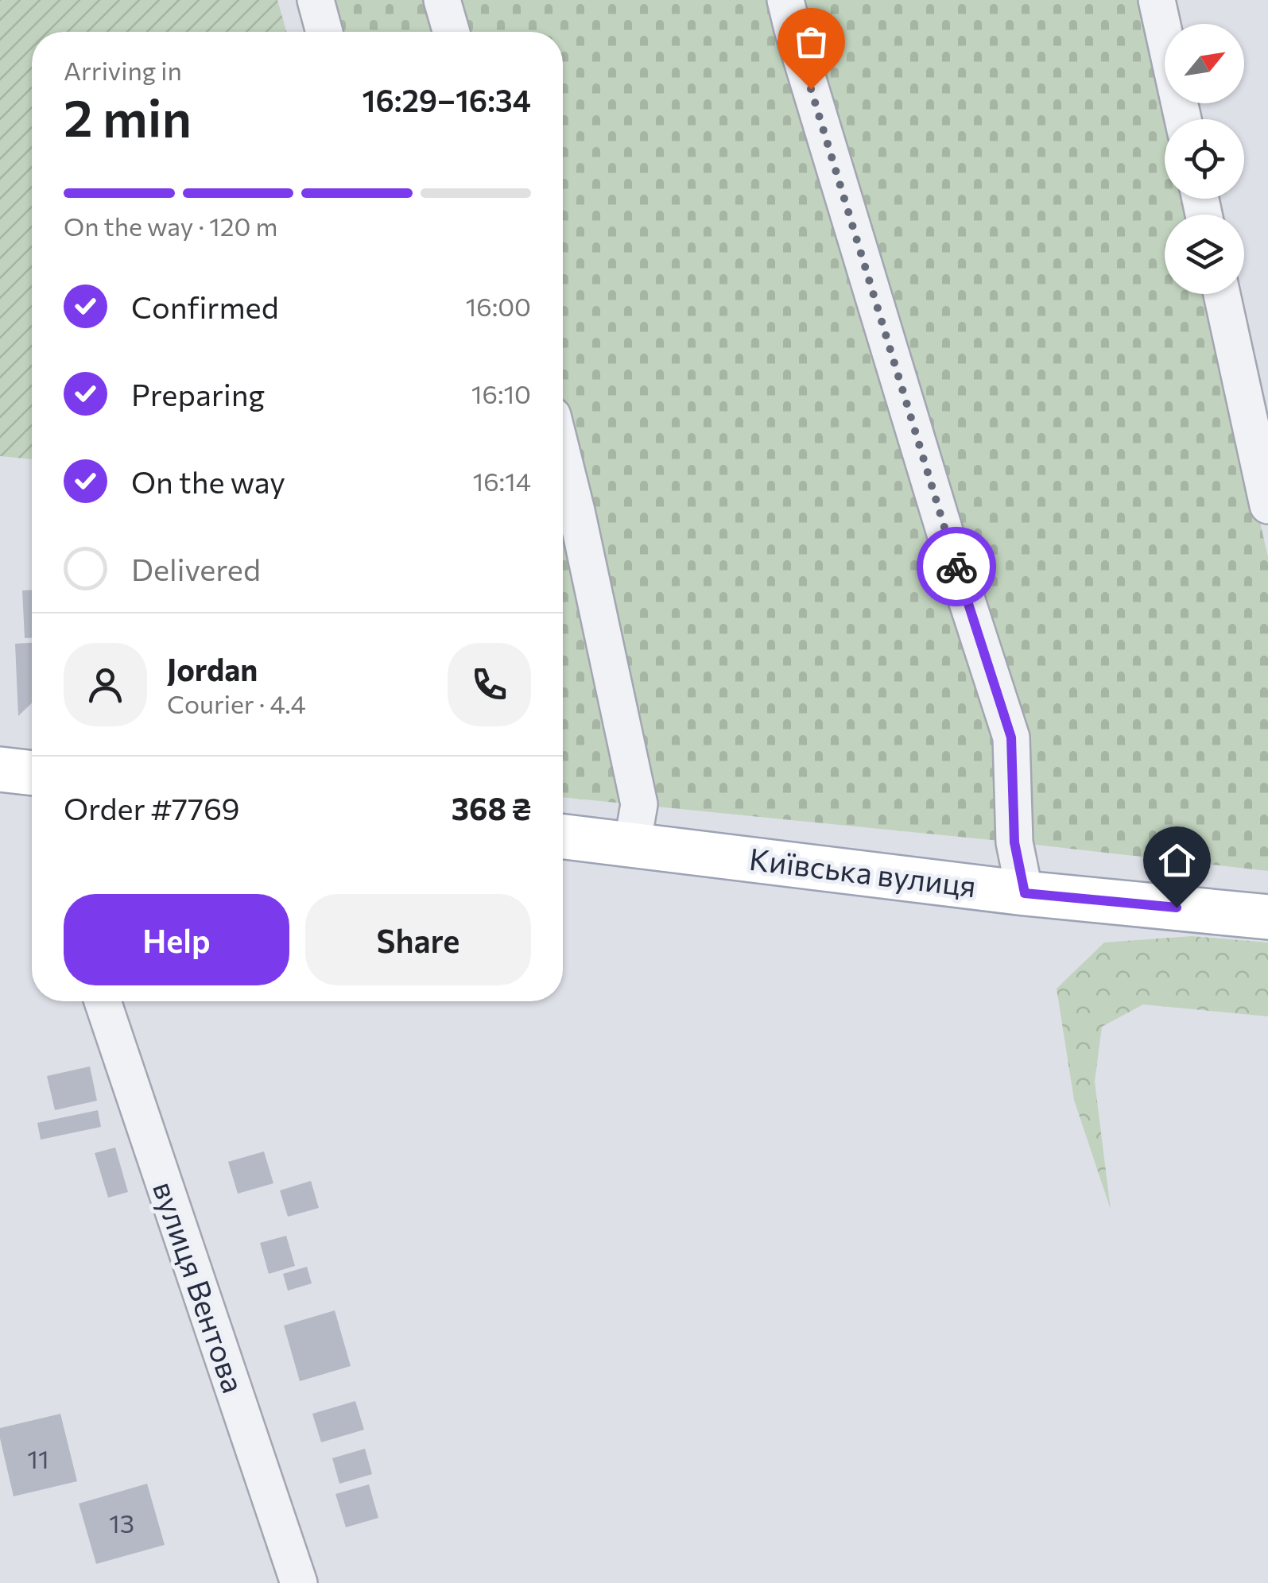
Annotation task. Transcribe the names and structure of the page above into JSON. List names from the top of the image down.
{
  "streets": {
    "main road": ["Київська вулиця"],
    "street": ["вулиця Вентова"]
  },
  "house_numbers": ["11", "13"],
  "north": "top right",
  "page": {
    "heading": ["2 min", "Arriving in", "16:29–16:34"],
    "panel": [
      "Jordan",
      "Courier · 4.4",
      "Order #7769",
      "368 ₴"
    ],
    "bar": "On the way · 120 m",
    "list": [
      ["Confirmed", "16:00"],
      ["Preparing", "16:10"],
      ["On the way", "16:14"],
      "Delivered"
    ],
    "buttons": ["Help", "Share"]
  }
}
